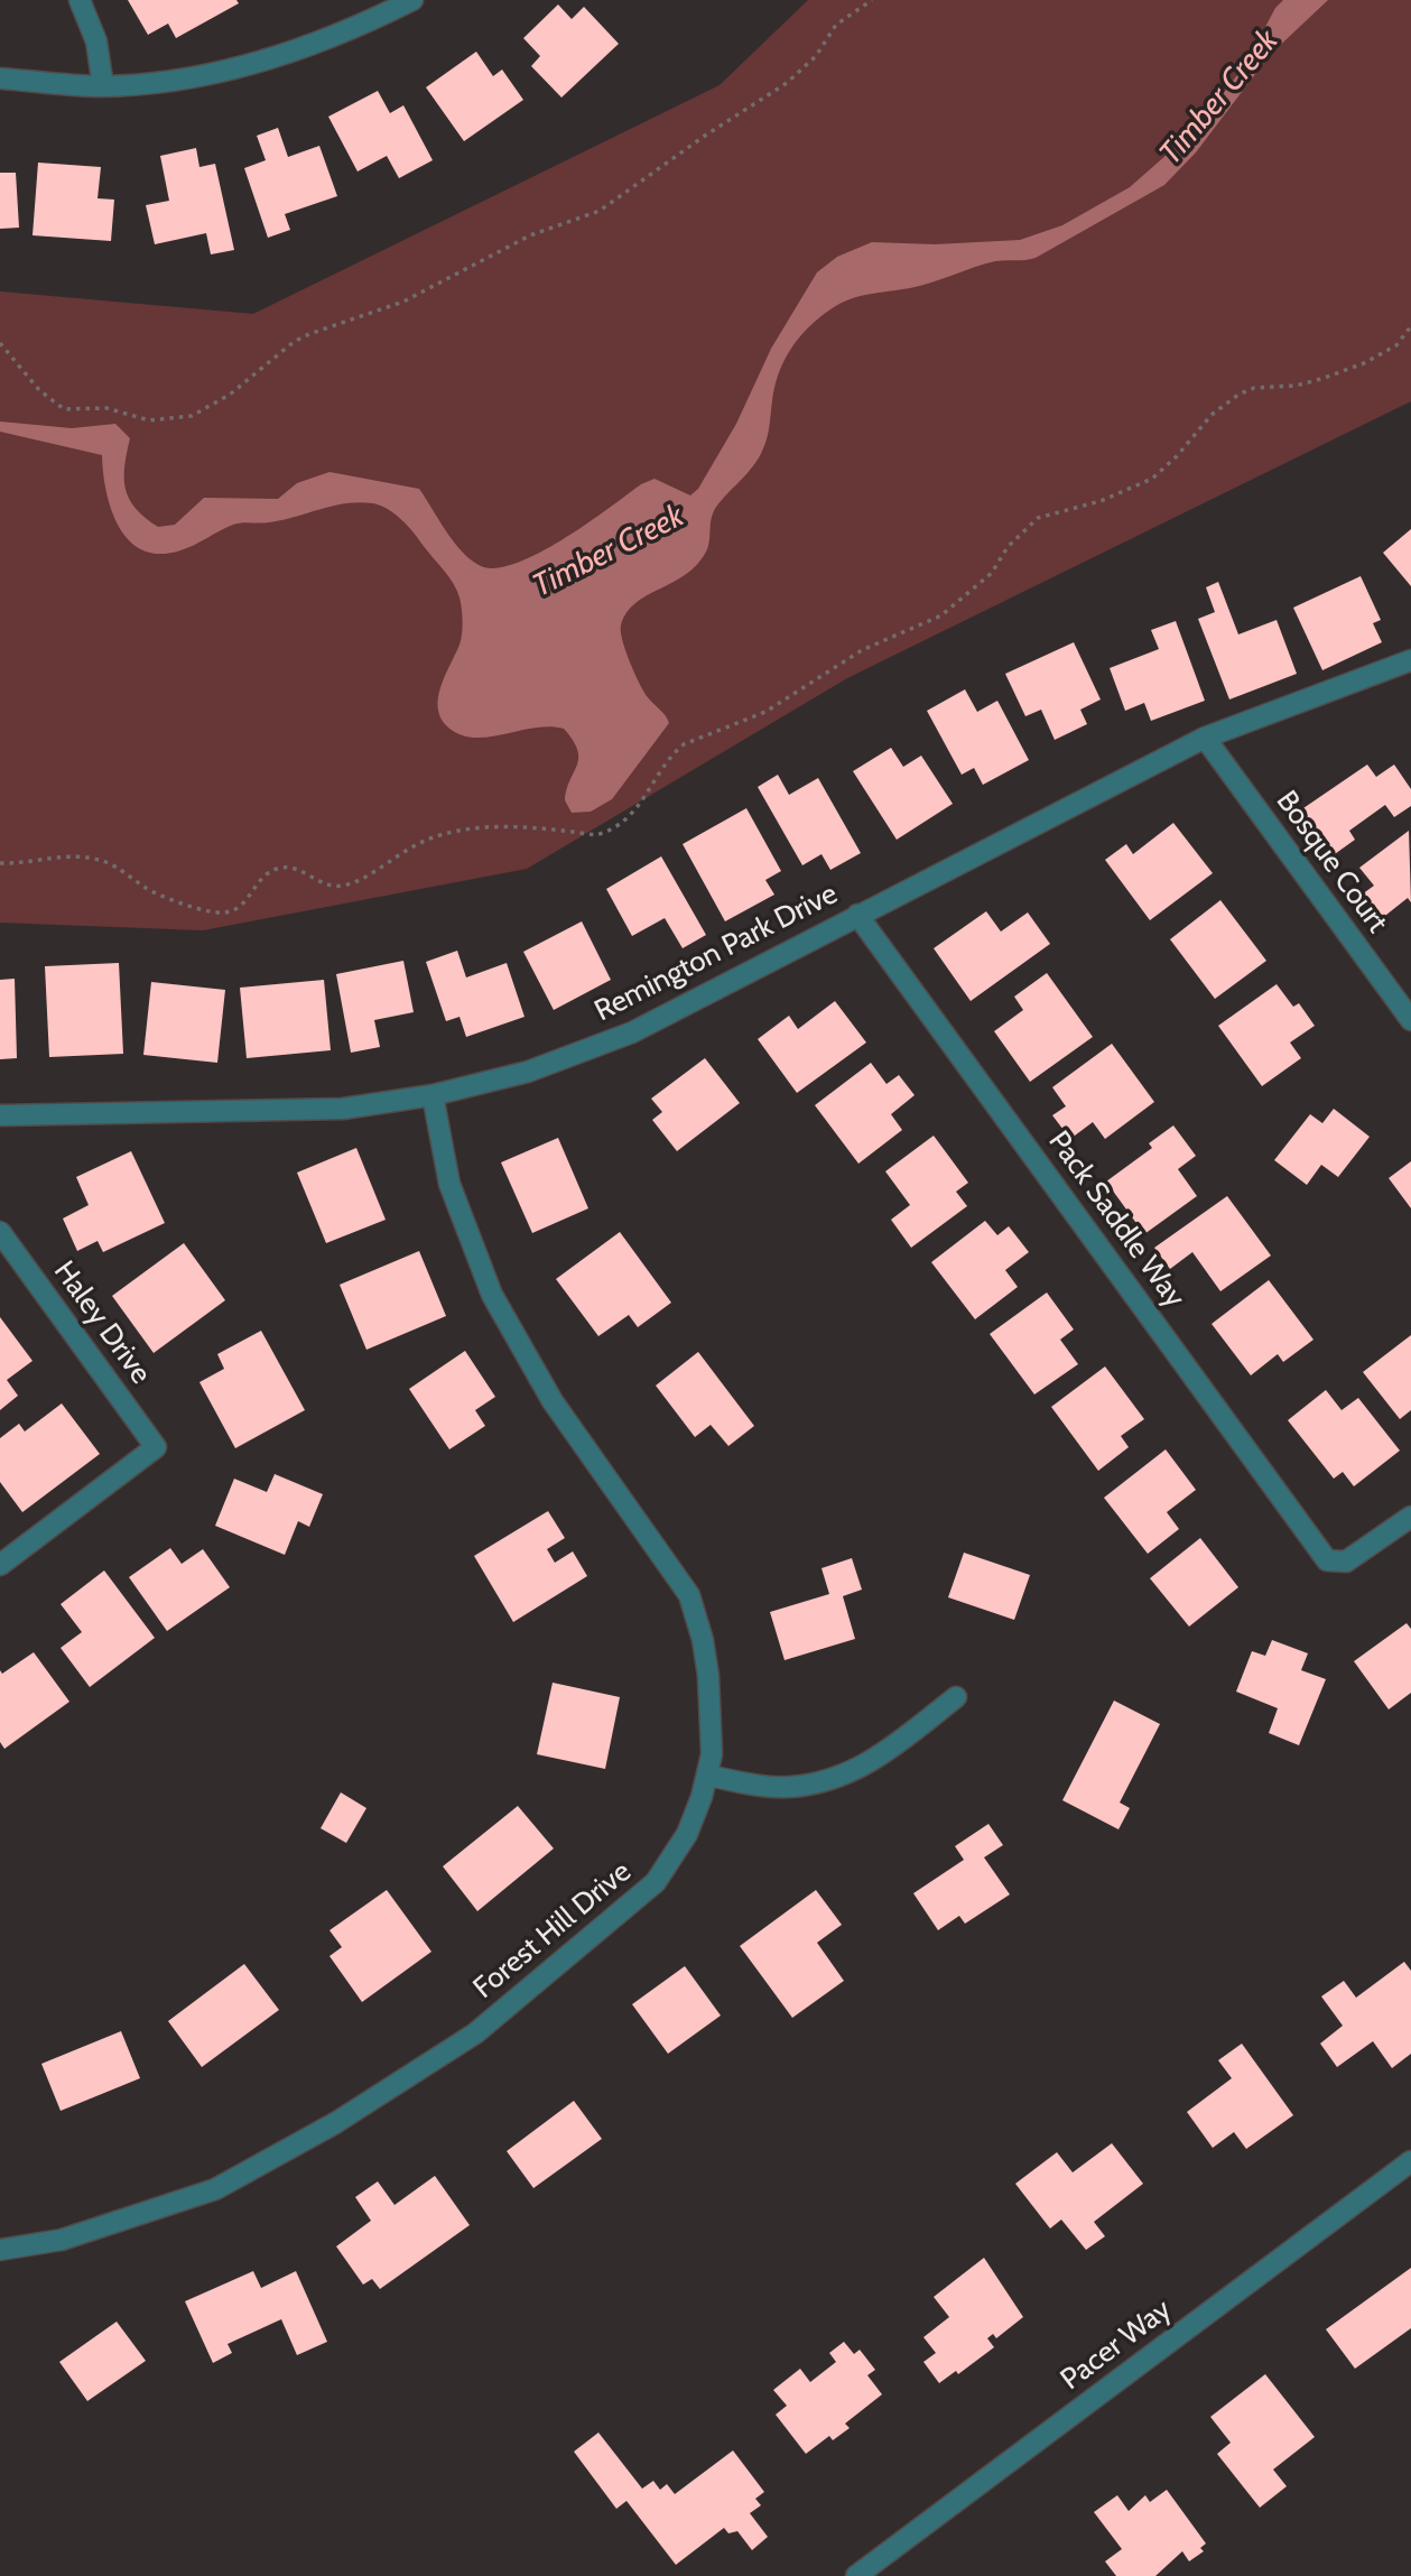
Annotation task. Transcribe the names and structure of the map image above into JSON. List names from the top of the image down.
{
  "streets": {
    "street": [
      "Bosque Court",
      "Remington Park Drive",
      "Pack Saddle Way",
      "Haley Drive",
      "Forest Hill Drive",
      "Pacer Way"
    ]
  },
  "crossings": [
    ["Bosque Court", "Remington Park Drive"],
    ["Remington Park Drive", "Pack Saddle Way"],
    ["Remington Park Drive", "Forest Hill Drive"]
  ],
  "water": ["Timber Creek"]
}
